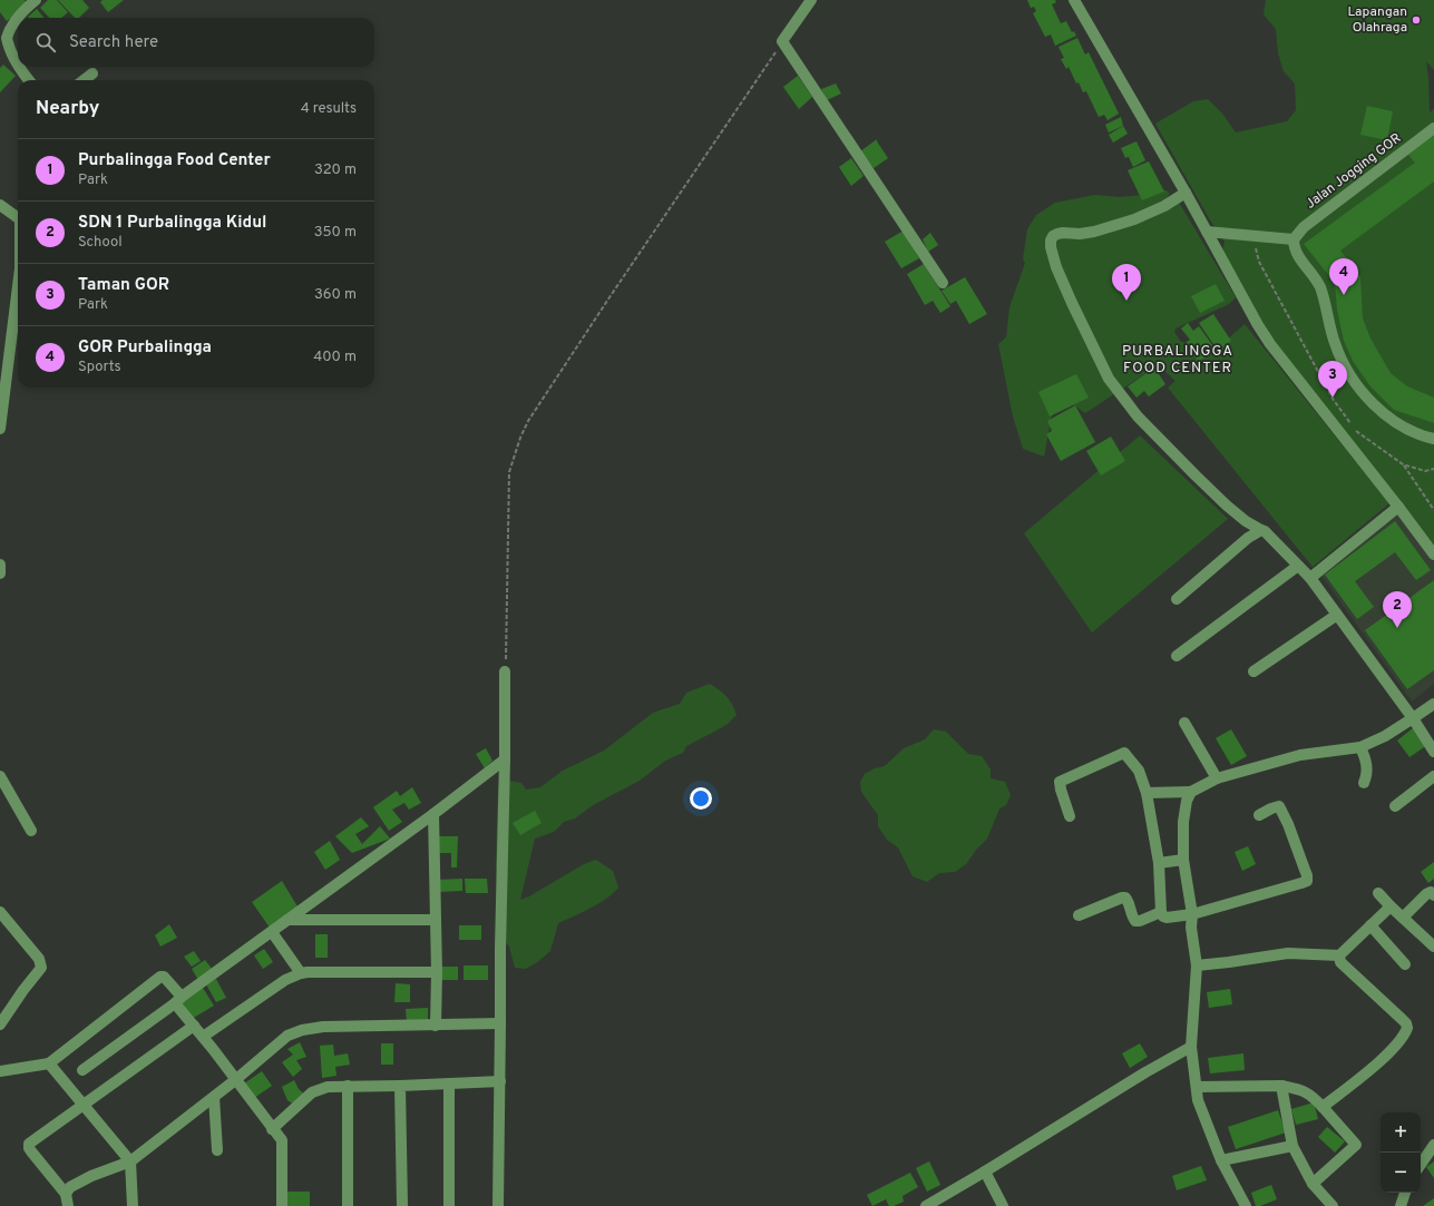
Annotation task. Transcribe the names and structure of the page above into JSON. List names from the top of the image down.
{
  "streets": {
    "street": ["Jalan Jogging GOR"]
  },
  "districts": ["PURBALINGGA FOOD CENTER"],
  "places": ["Lapangan Olahraga"],
  "page": {
    "search": "Search here",
    "heading": ["Nearby", "4 results"],
    "list": [
      {
        "mark": "1",
        "name": "Purbalingga Food Center",
        "note": "Park",
        "value": "320 m"
      },
      {
        "mark": "2",
        "name": "SDN 1 Purbalingga Kidul",
        "note": "School",
        "value": "350 m"
      },
      {
        "mark": "3",
        "name": "Taman GOR",
        "note": "Park",
        "value": "360 m"
      },
      {
        "mark": "4",
        "name": "GOR Purbalingga",
        "note": "Sports",
        "value": "400 m"
      }
    ],
    "pins": [
      "4",
      "1",
      "3",
      "2"
    ],
    "map_buttons": ["+", "−"]
  }
}
